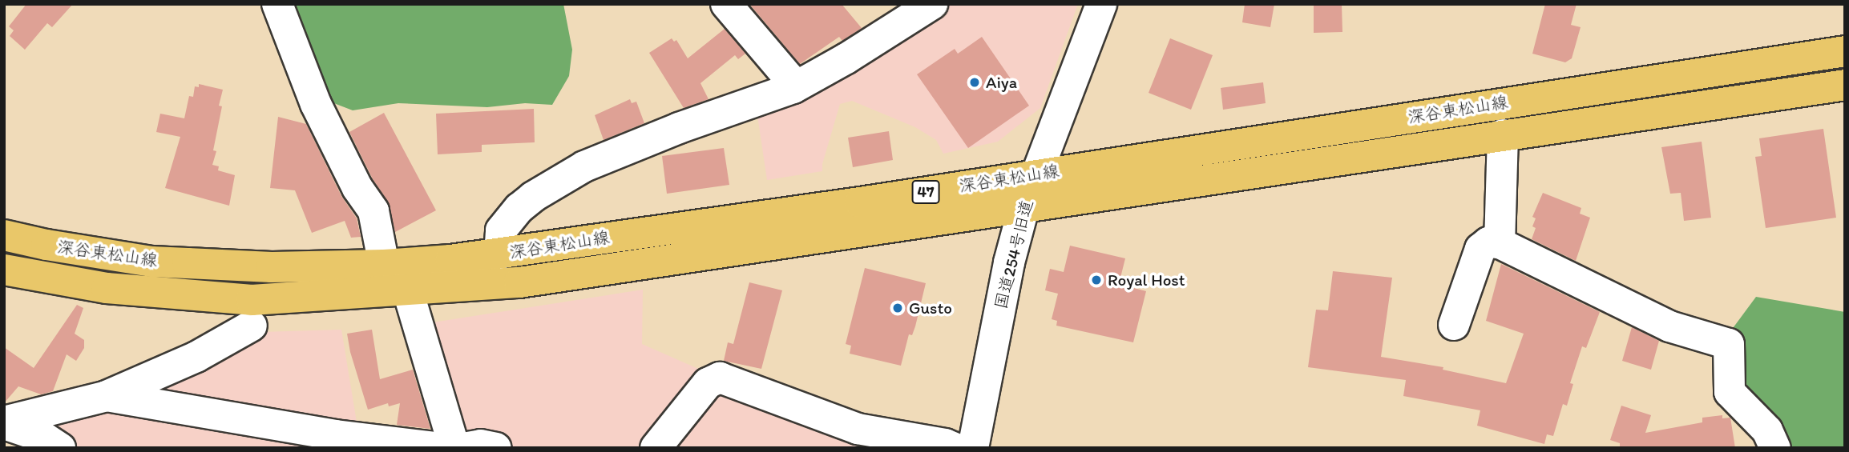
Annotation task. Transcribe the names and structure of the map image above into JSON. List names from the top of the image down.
{
  "streets": {
    "main road": ["深谷東松山線", "47"],
    "street": ["国道254号旧道"]
  },
  "crossings": [
    ["深谷東松山線", "国道254号旧道"]
  ],
  "places": ["Aiya", "Royal Host", "Gusto"]
}
